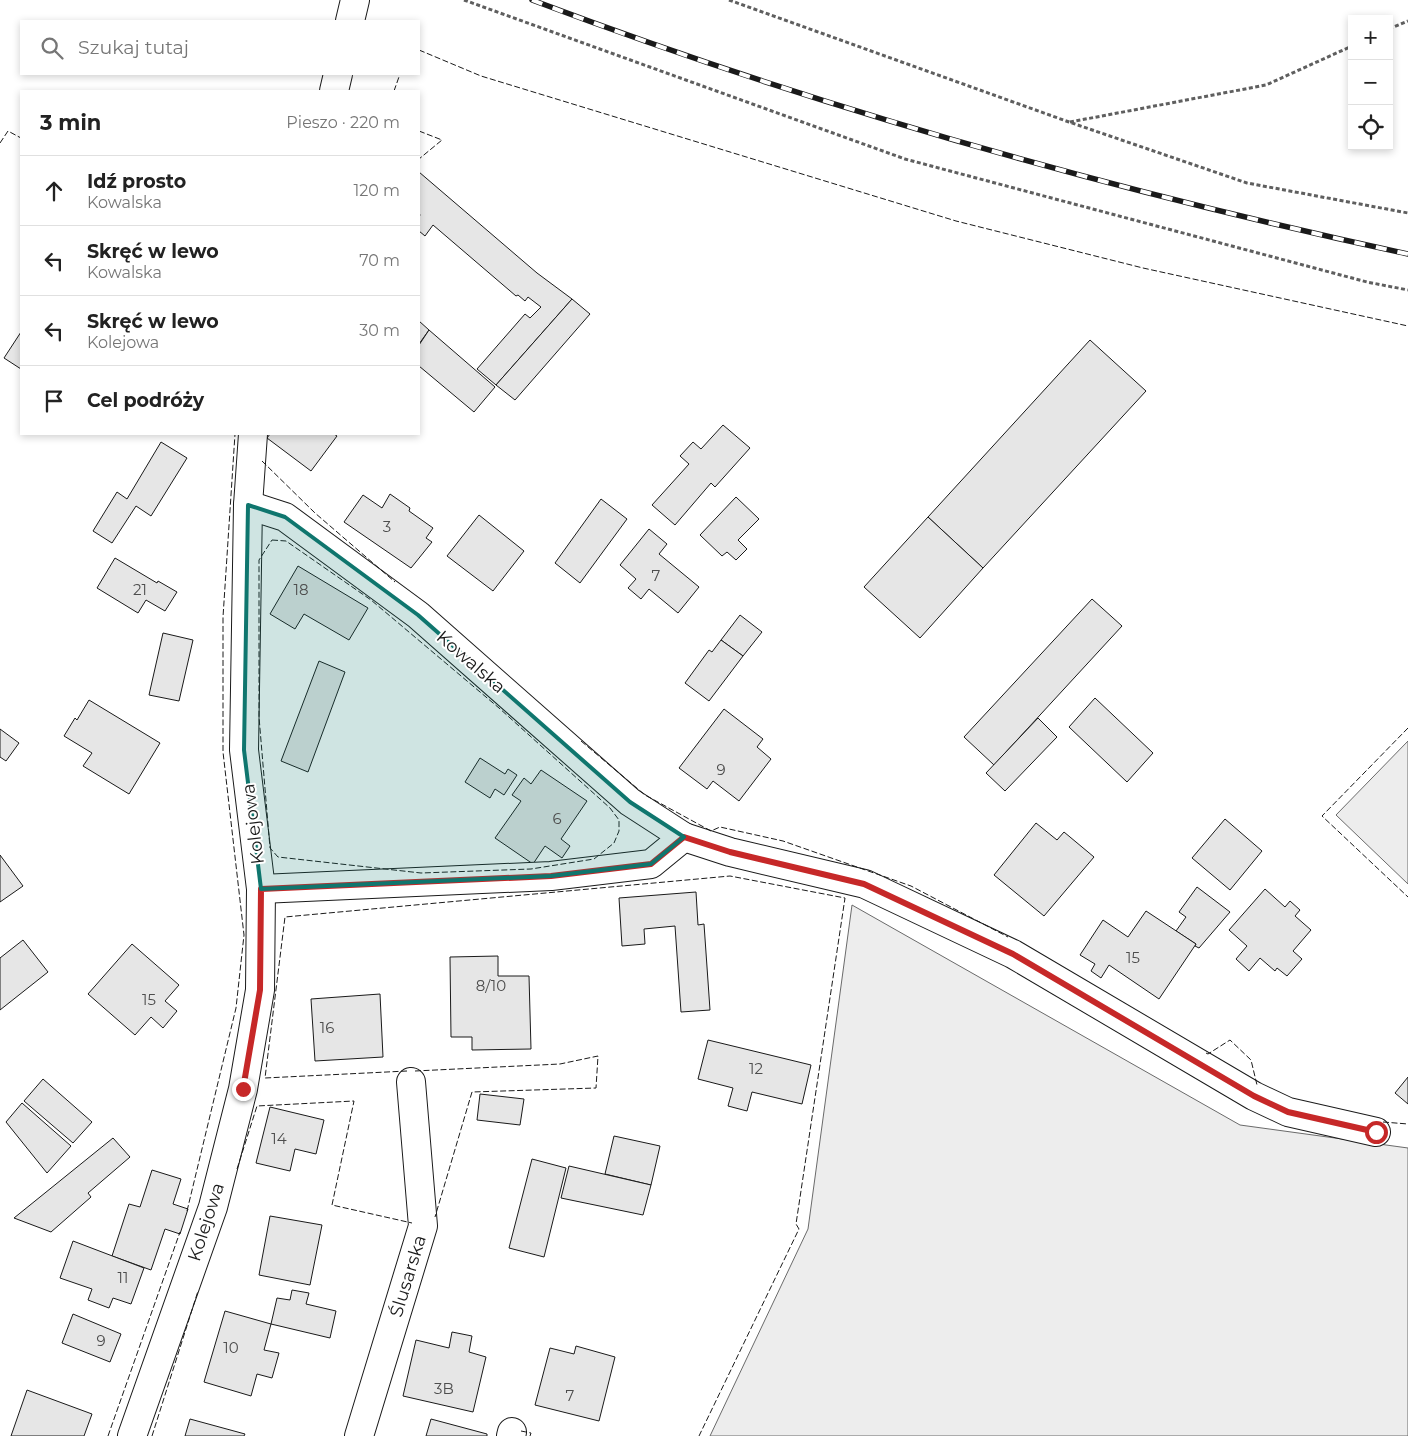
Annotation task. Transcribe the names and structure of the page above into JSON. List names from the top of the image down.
{
  "streets": {
    "street": ["Kowalska", "Kolejowa", "Ślusarska"]
  },
  "crossings": [
    ["Kowalska", "Kolejowa"]
  ],
  "house_numbers": [
    "3",
    "7",
    "21",
    "18",
    "9",
    "6",
    "15",
    "8/10",
    "15",
    "16",
    "12",
    "14",
    "11",
    "9",
    "10",
    "3B",
    "7"
  ],
  "page": {
    "map_buttons": ["+", "−"],
    "search": "Szukaj tutaj",
    "heading": ["3 min", "Pieszo · 220 m"],
    "list": [
      ["Idź prosto", "Kowalska", "120 m"],
      ["Skręć w lewo", "Kowalska", "70 m"],
      ["Skręć w lewo", "Kolejowa", "30 m"],
      "Cel podróży"
    ]
  }
}
